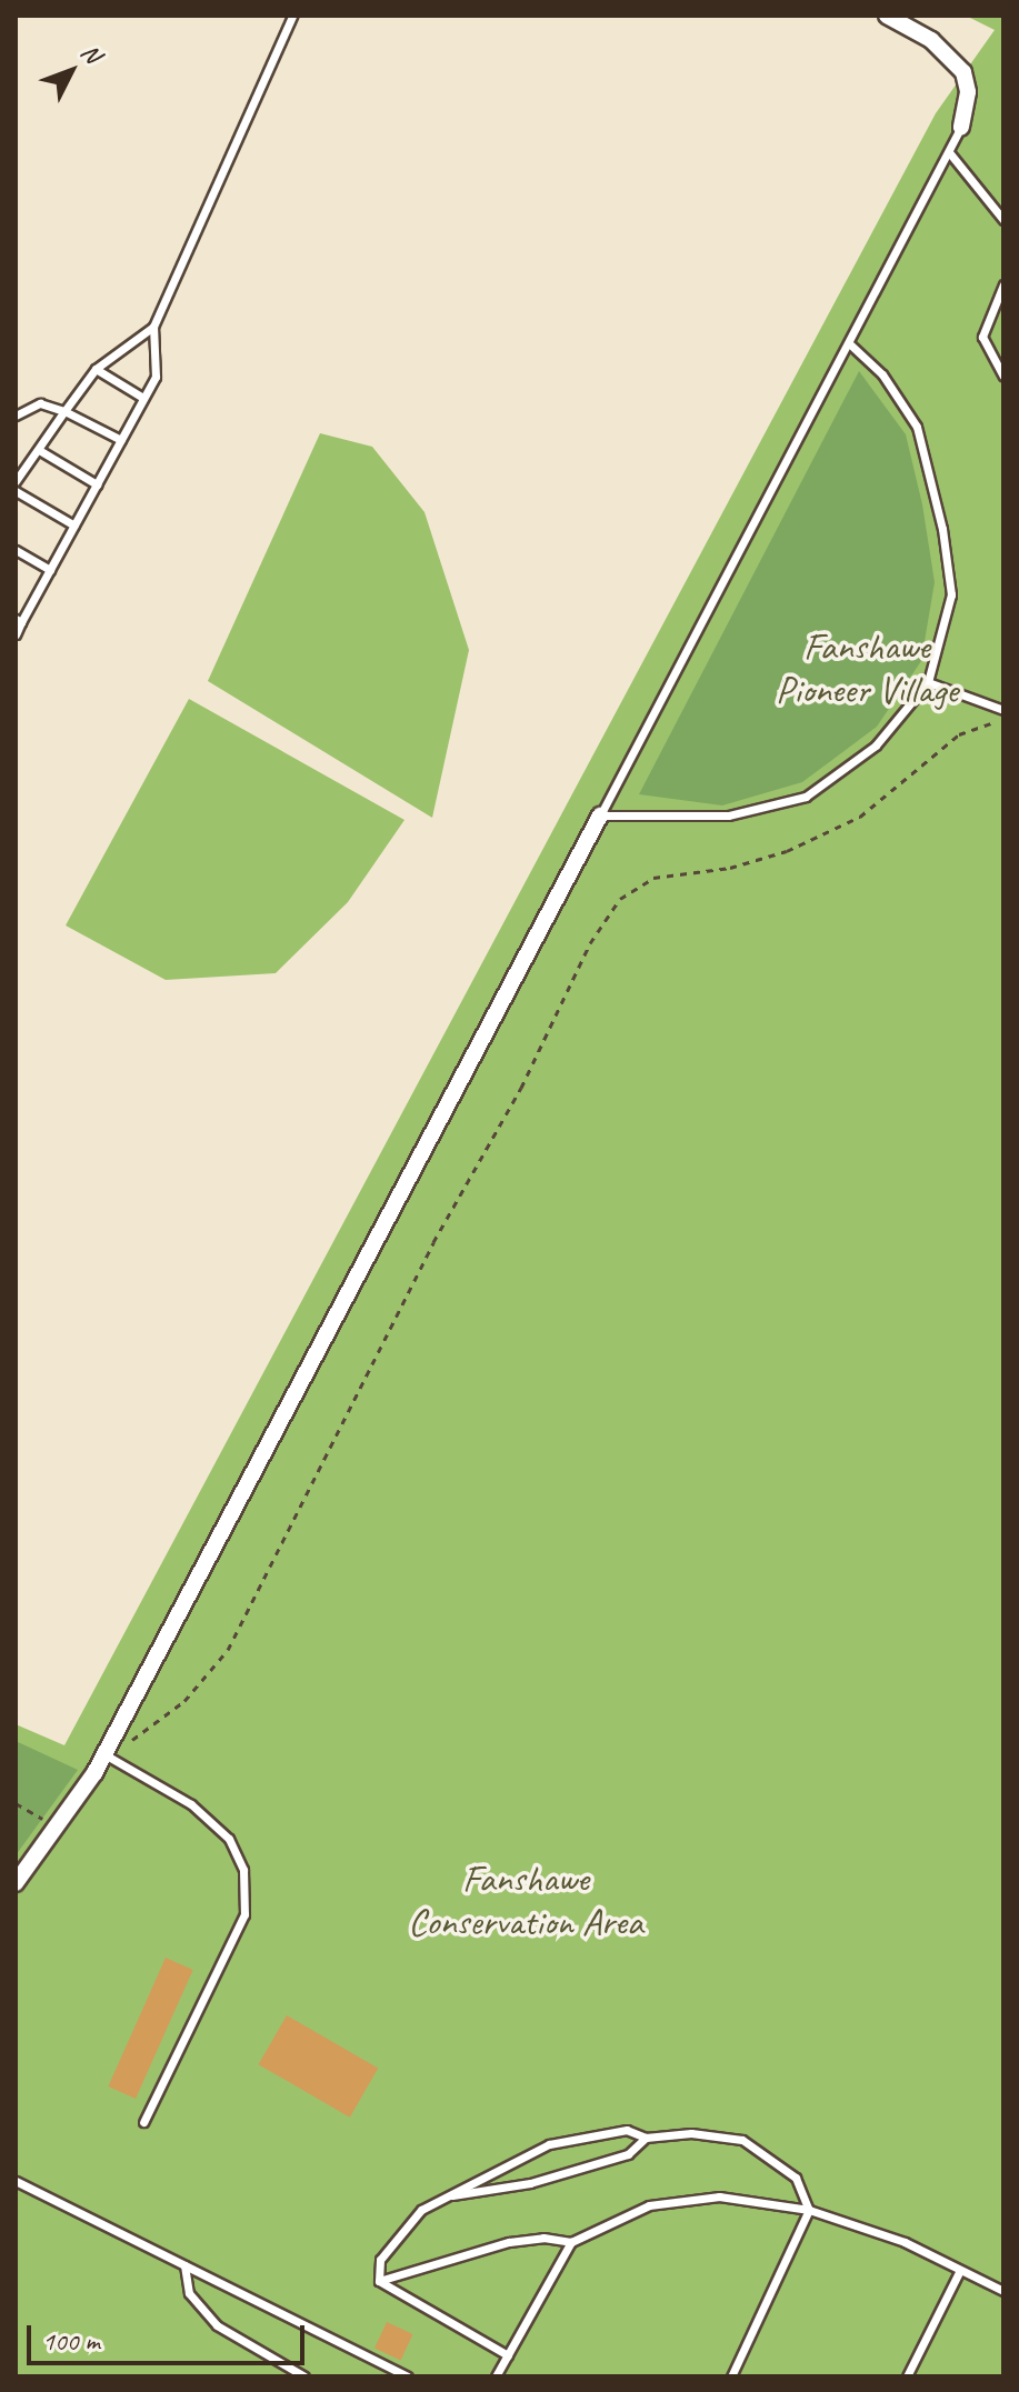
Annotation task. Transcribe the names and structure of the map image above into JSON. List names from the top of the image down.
{
  "parks": ["Fanshawe Pioneer Village", "Fanshawe Conservation Area"],
  "scale_bar": "100 m",
  "north": "top right"
}
